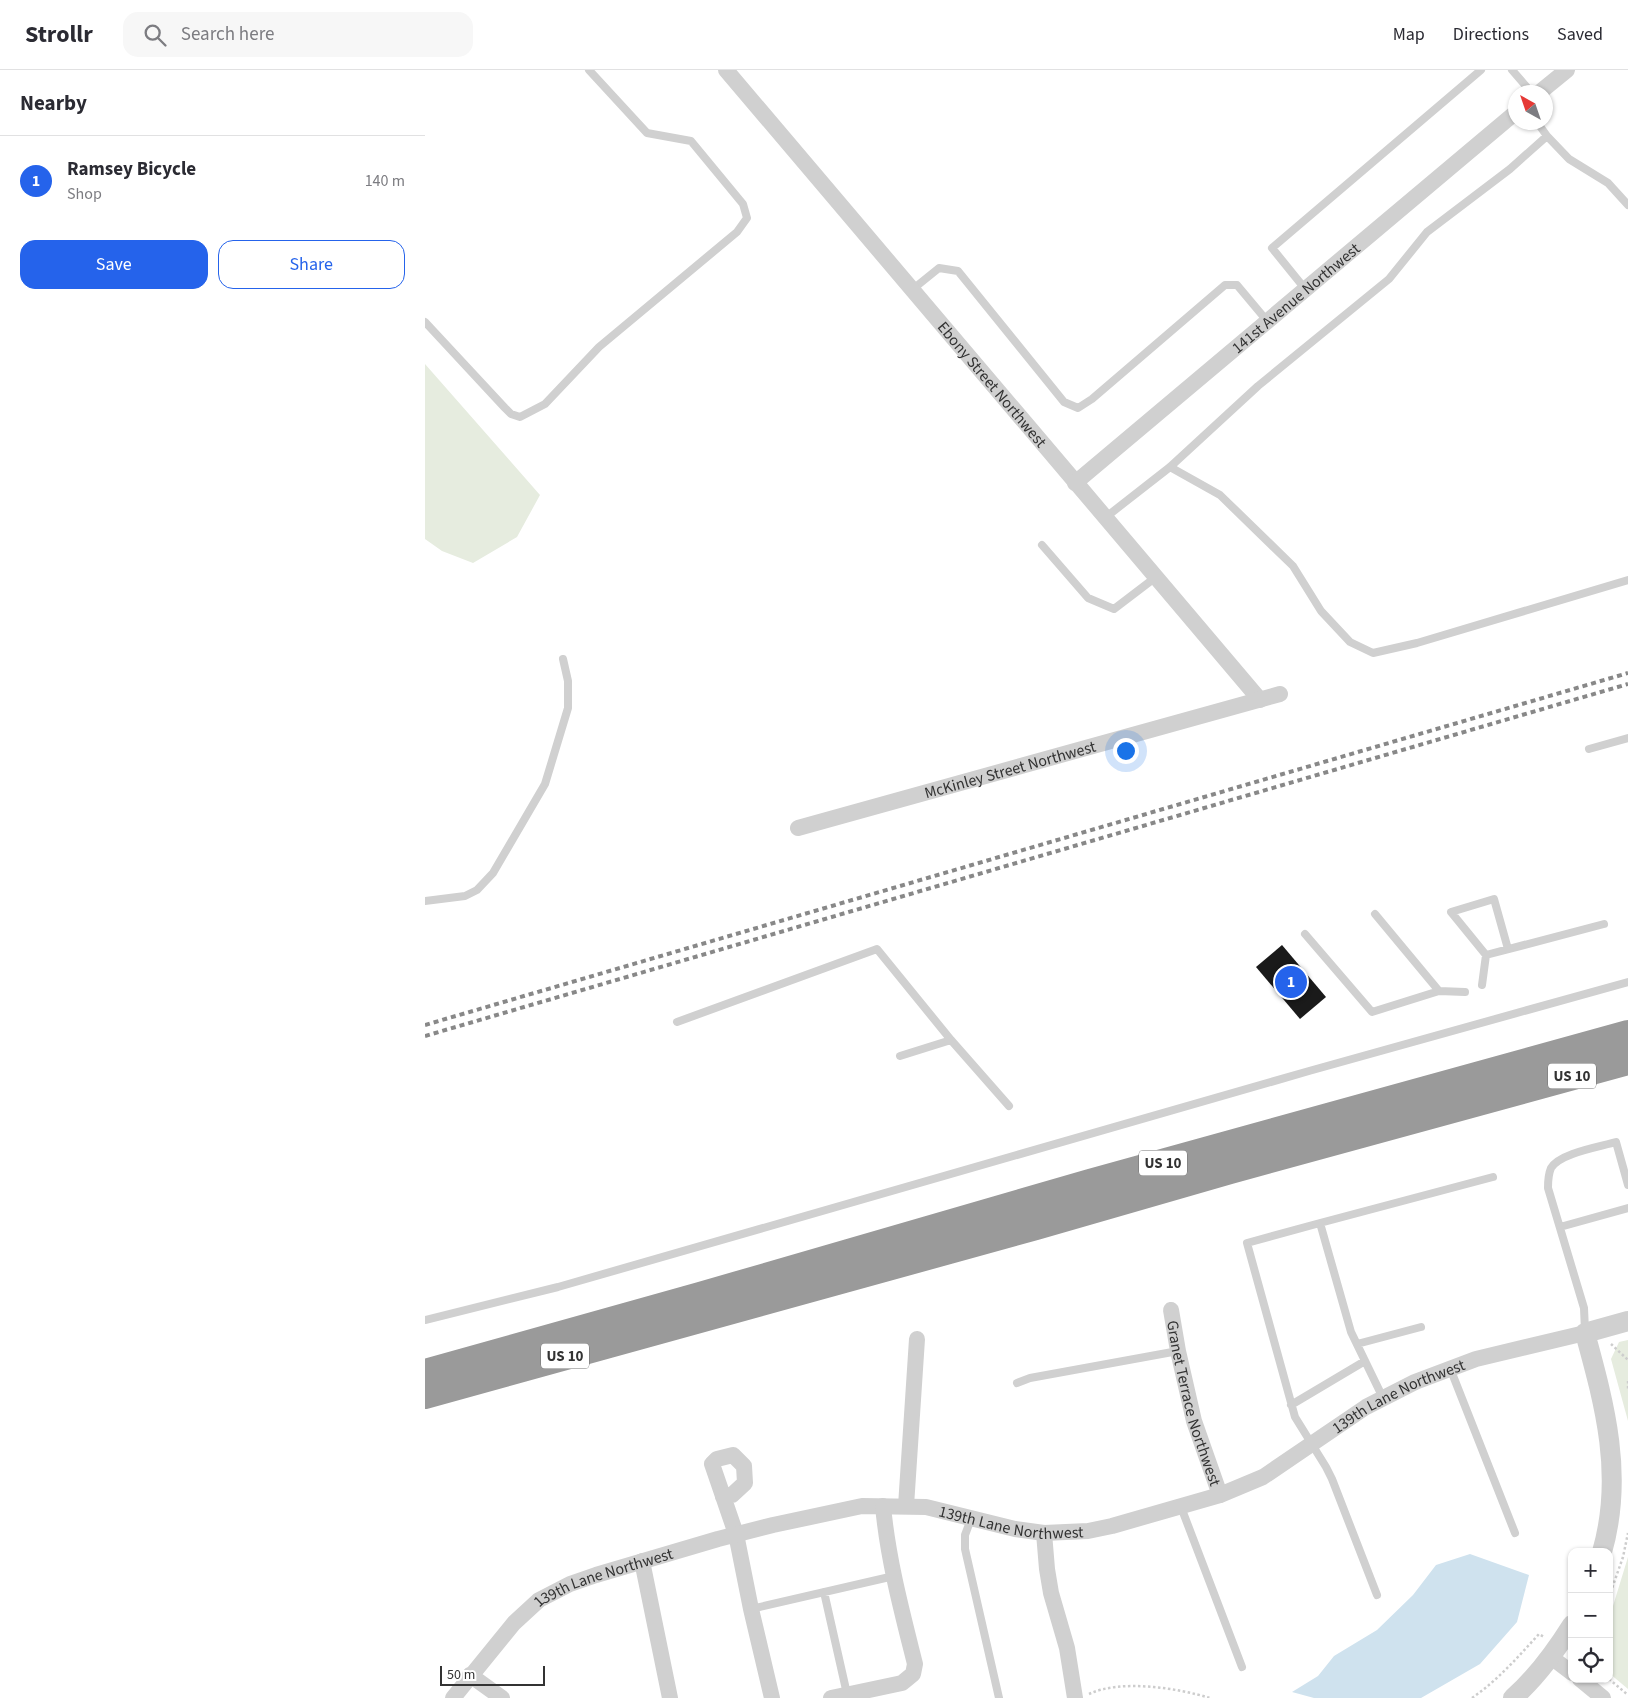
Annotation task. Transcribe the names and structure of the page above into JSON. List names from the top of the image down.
{
  "streets": {
    "highway": ["US 10"],
    "street": [
      "141st Avenue Northwest",
      "Ebony Street Northwest",
      "McKinley Street Northwest",
      "139th Lane Northwest",
      "Granet Terrace Northwest"
    ]
  },
  "crossings": [
    ["141st Avenue Northwest", "Ebony Street Northwest"],
    ["Ebony Street Northwest", "McKinley Street Northwest"],
    ["139th Lane Northwest", "Granet Terrace Northwest"]
  ],
  "scale_bar": "50 m",
  "north": "top left",
  "page": {
    "header": "Strollr",
    "search": "Search here",
    "nav": ["Map", "Directions", "Saved"],
    "heading": "Nearby",
    "list": [
      {
        "mark": "1",
        "name": "Ramsey Bicycle",
        "note": "Shop",
        "value": "140 m"
      }
    ],
    "buttons": ["Save", "Share"],
    "pins": "1",
    "map_buttons": ["+", "−"],
    "scale": "50 m"
  }
}
